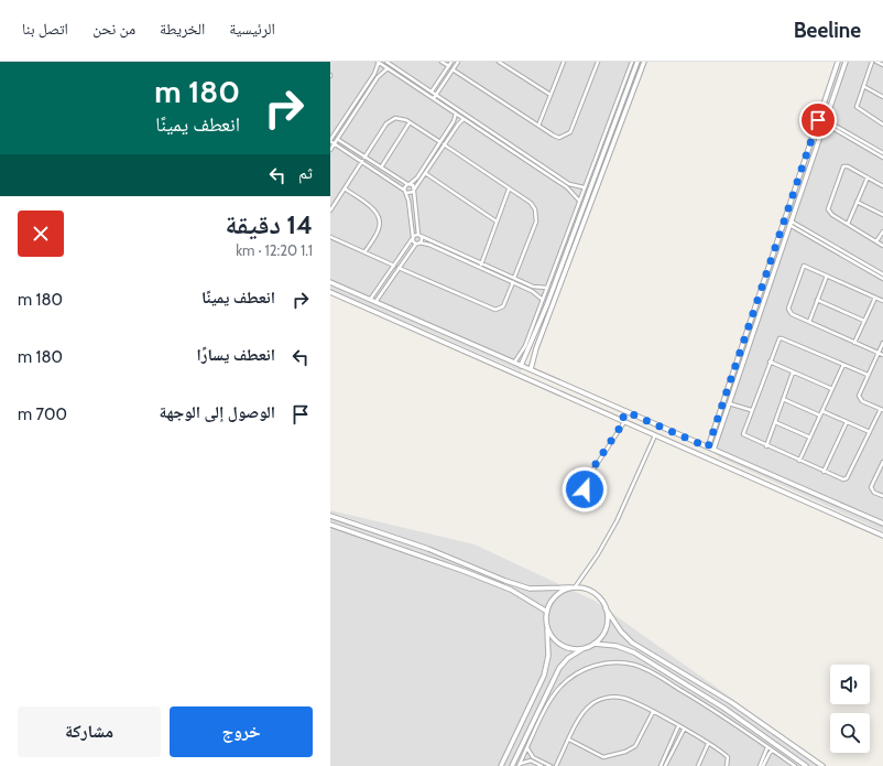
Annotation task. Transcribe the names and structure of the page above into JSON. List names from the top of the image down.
{
  "page": {
    "header": "Beeline",
    "nav": [
      "الرئيسية",
      "الخريطة",
      "من نحن",
      "اتصل بنا"
    ],
    "turn": ["180 m", "انعطف يمينًا"],
    "then": "ثم",
    "heading": ["14 دقيقة", "1.1 km · 12:20"],
    "list": [
      {
        "name": "انعطف يمينًا",
        "value": "180 m"
      },
      {
        "name": "انعطف يسارًا",
        "value": "180 m"
      },
      {
        "name": "الوصول إلى الوجهة",
        "value": "700 m"
      }
    ],
    "buttons": ["خروج", "مشاركة"]
  }
}
